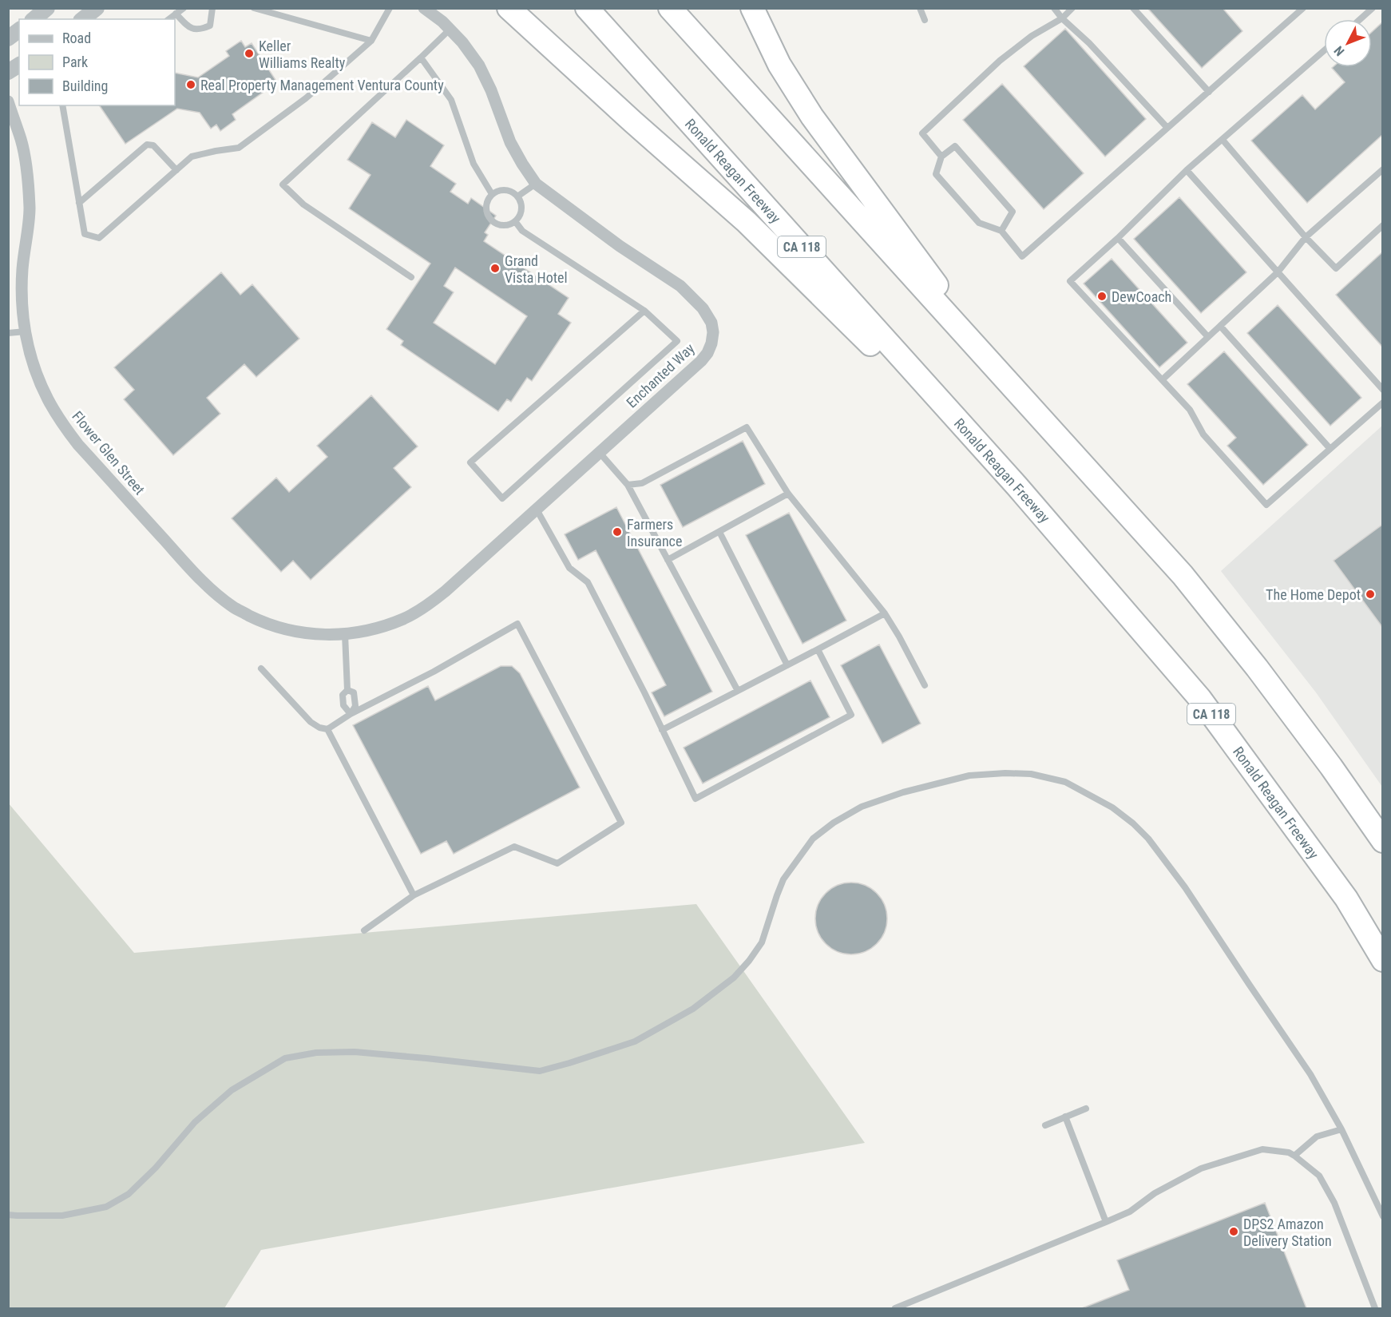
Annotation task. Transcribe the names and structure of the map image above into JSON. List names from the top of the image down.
{
  "streets": {
    "highway": ["Ronald Reagan Freeway", "CA 118"],
    "street": ["Enchanted Way", "Flower Glen Street"]
  },
  "crossings": [
    ["Enchanted Way", "Flower Glen Street"]
  ],
  "places": [
    "Keller Williams Realty",
    "Real Property Management Ventura County",
    "Grand Vista Hotel",
    "DewCoach",
    "Farmers Insurance",
    "The Home Depot",
    "DPS2 Amazon Delivery Station"
  ],
  "legend": ["Road", "Park", "Building"],
  "north": "bottom left"
}
